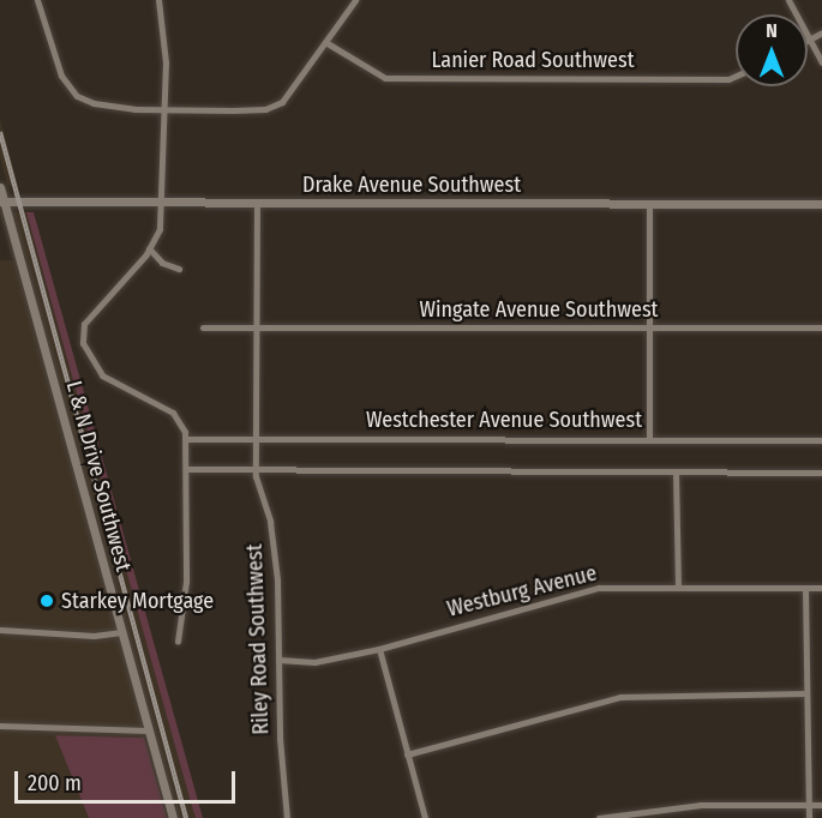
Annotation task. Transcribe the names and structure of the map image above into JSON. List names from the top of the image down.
{
  "streets": {
    "street": [
      "Lanier Road Southwest",
      "Drake Avenue Southwest",
      "Wingate Avenue Southwest",
      "Westchester Avenue Southwest",
      "L & N Drive Southwest",
      "Westburg Avenue",
      "Riley Road Southwest"
    ]
  },
  "crossings": [
    ["Drake Avenue Southwest", "L & N Drive Southwest"],
    ["Drake Avenue Southwest", "Riley Road Southwest"],
    ["Wingate Avenue Southwest", "Riley Road Southwest"],
    ["Westchester Avenue Southwest", "Riley Road Southwest"],
    ["Westburg Avenue", "Riley Road Southwest"]
  ],
  "places": ["Starkey Mortgage"],
  "scale_bar": "200 m",
  "north": "top"
}
